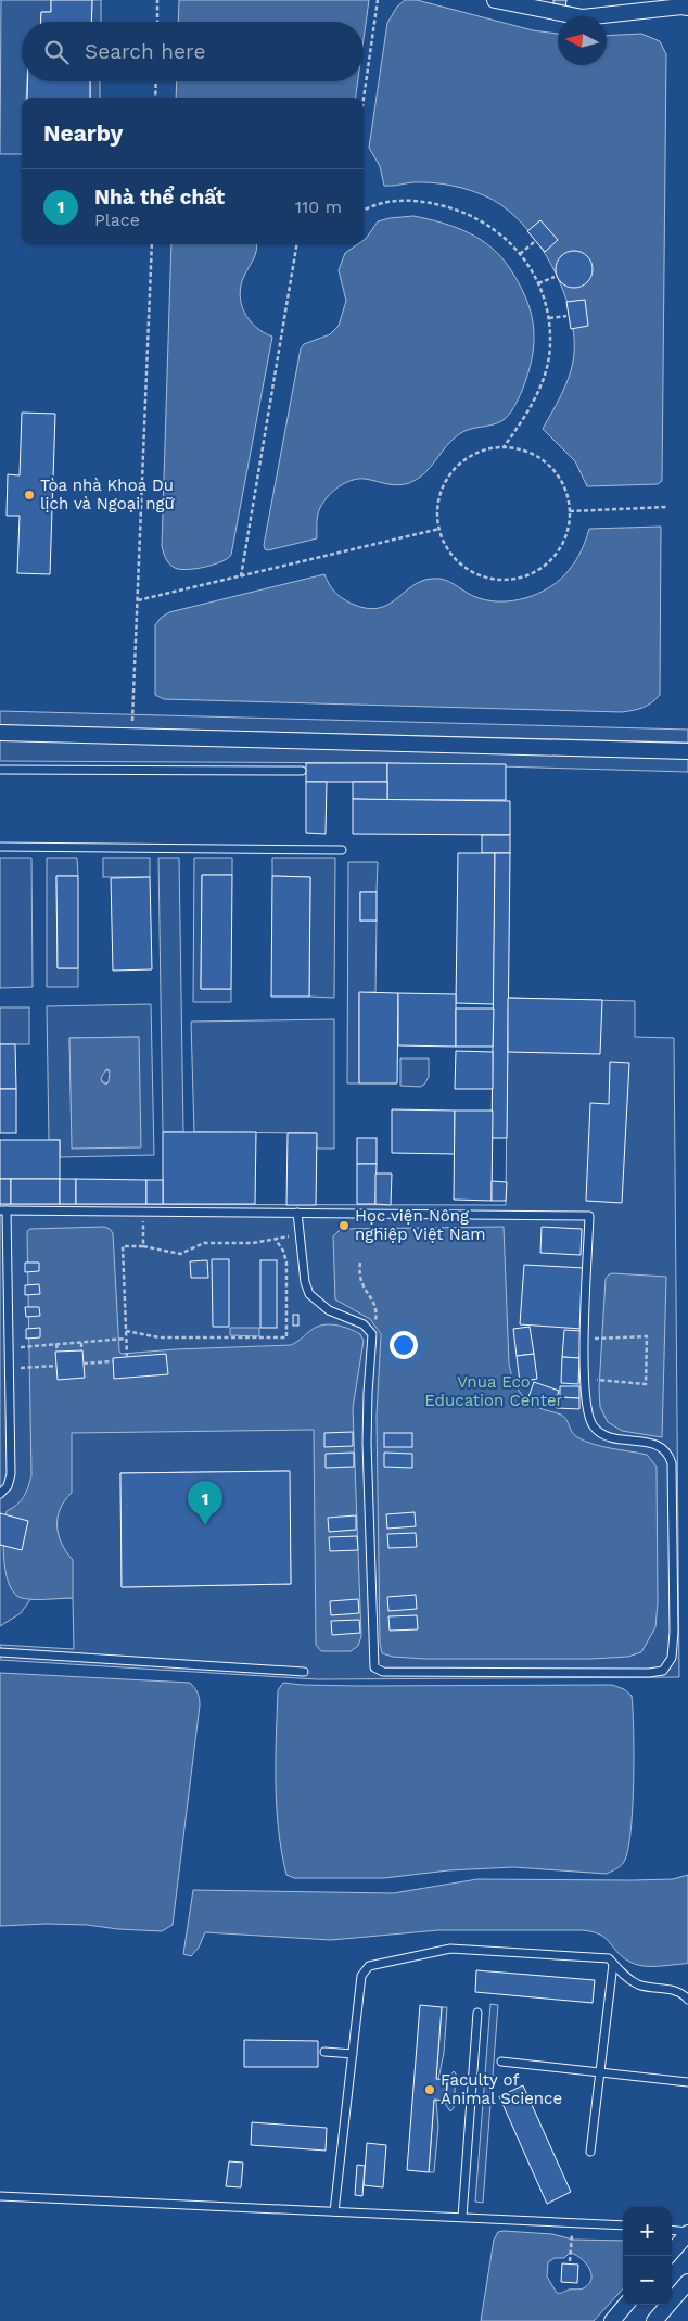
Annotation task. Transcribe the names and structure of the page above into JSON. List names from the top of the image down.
{
  "parks": ["Vnua Eco Education Center"],
  "places": ["Tòa nhà Khoa Du lịch và Ngoại ngữ", "Học viện Nông nghiệp Việt Nam", "Faculty of Animal Science"],
  "north": "left",
  "page": {
    "search": "Search here",
    "heading": "Nearby",
    "list": [
      {
        "mark": "1",
        "name": "Nhà thể chất",
        "note": "Place",
        "value": "110 m"
      }
    ],
    "pins": "1",
    "map_buttons": ["+", "−"]
  }
}
